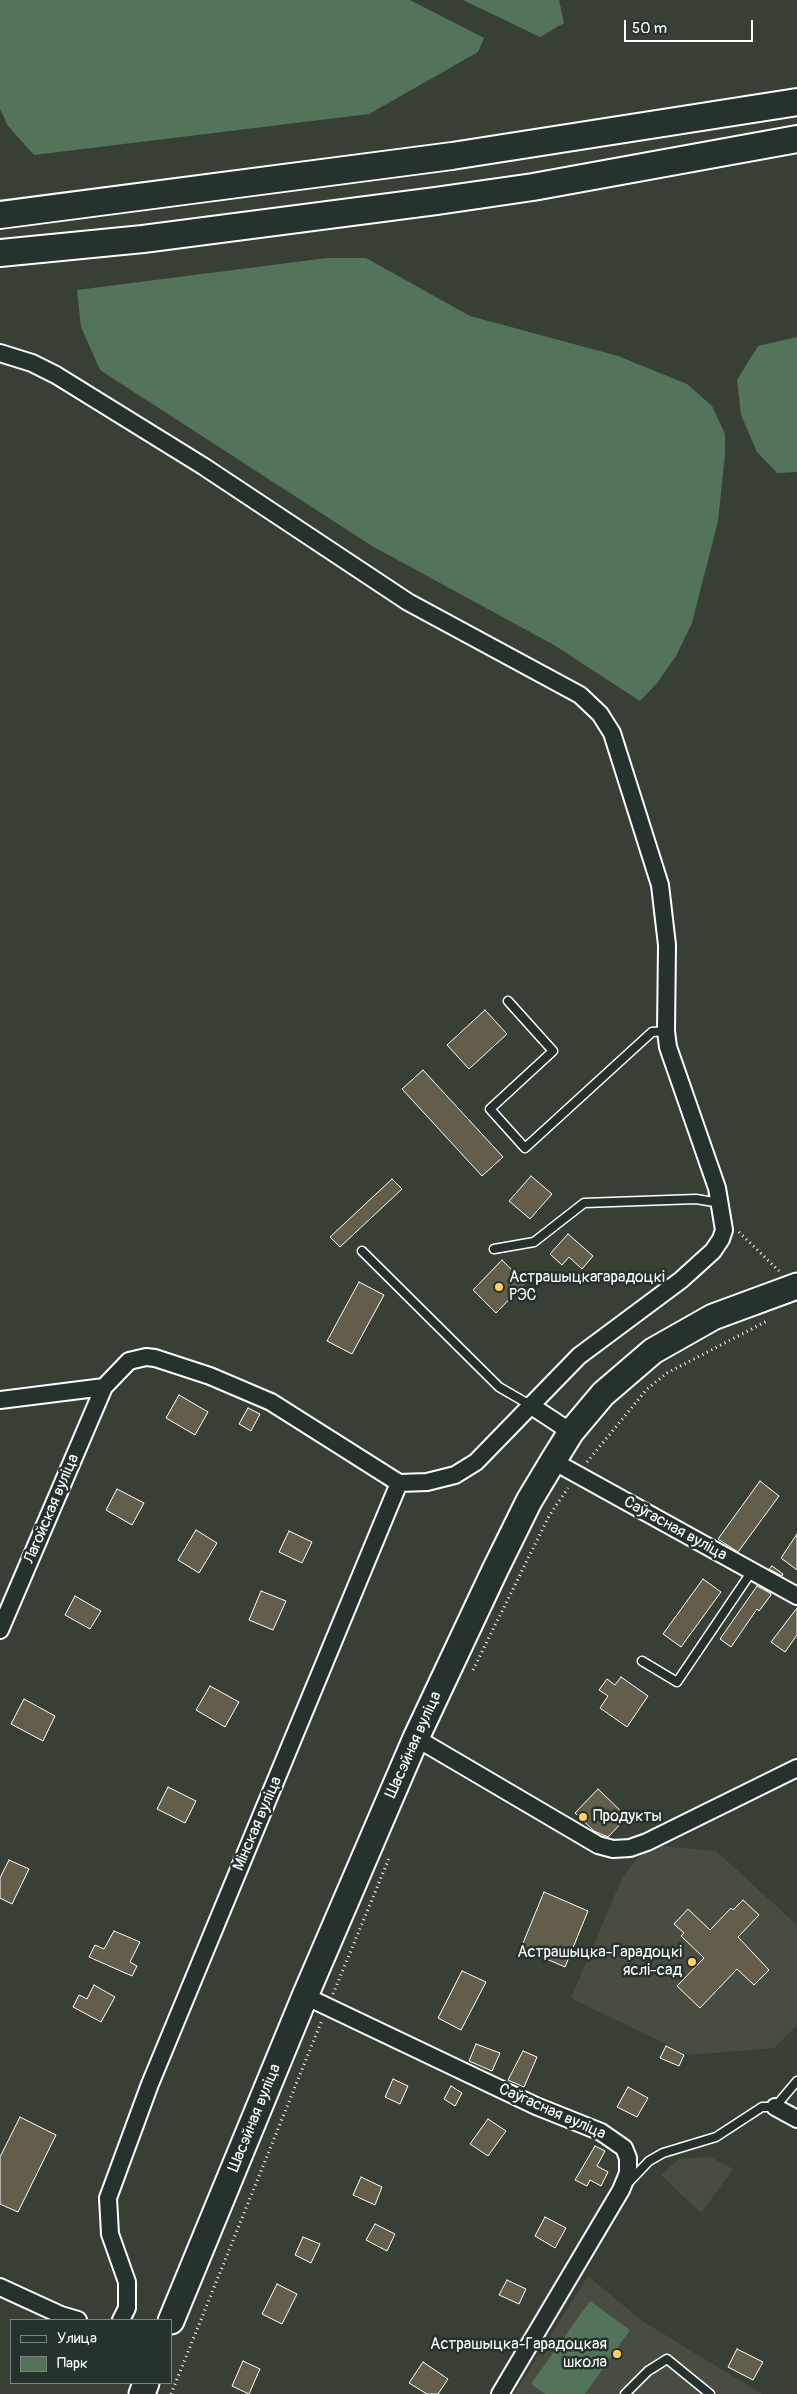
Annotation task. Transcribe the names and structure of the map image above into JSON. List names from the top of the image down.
{
  "streets": {
    "main road": ["Шасэйная вуліца"],
    "street": ["Лагойская вуліца", "Саўгасная вуліца", "Мінская вуліца"]
  },
  "crossings": [
    ["Саўгасная вуліца", "Шасэйная вуліца"]
  ],
  "places": [
    "Астрашыцкагарадоцкі РЭС",
    "Продукты",
    "Астрашыцка-Гарадоцкі яслі-сад",
    "Астрашыцка-Гарадоцкая школа"
  ],
  "legend": ["Улица", "Парк"],
  "scale_bar": "50 m"
}
